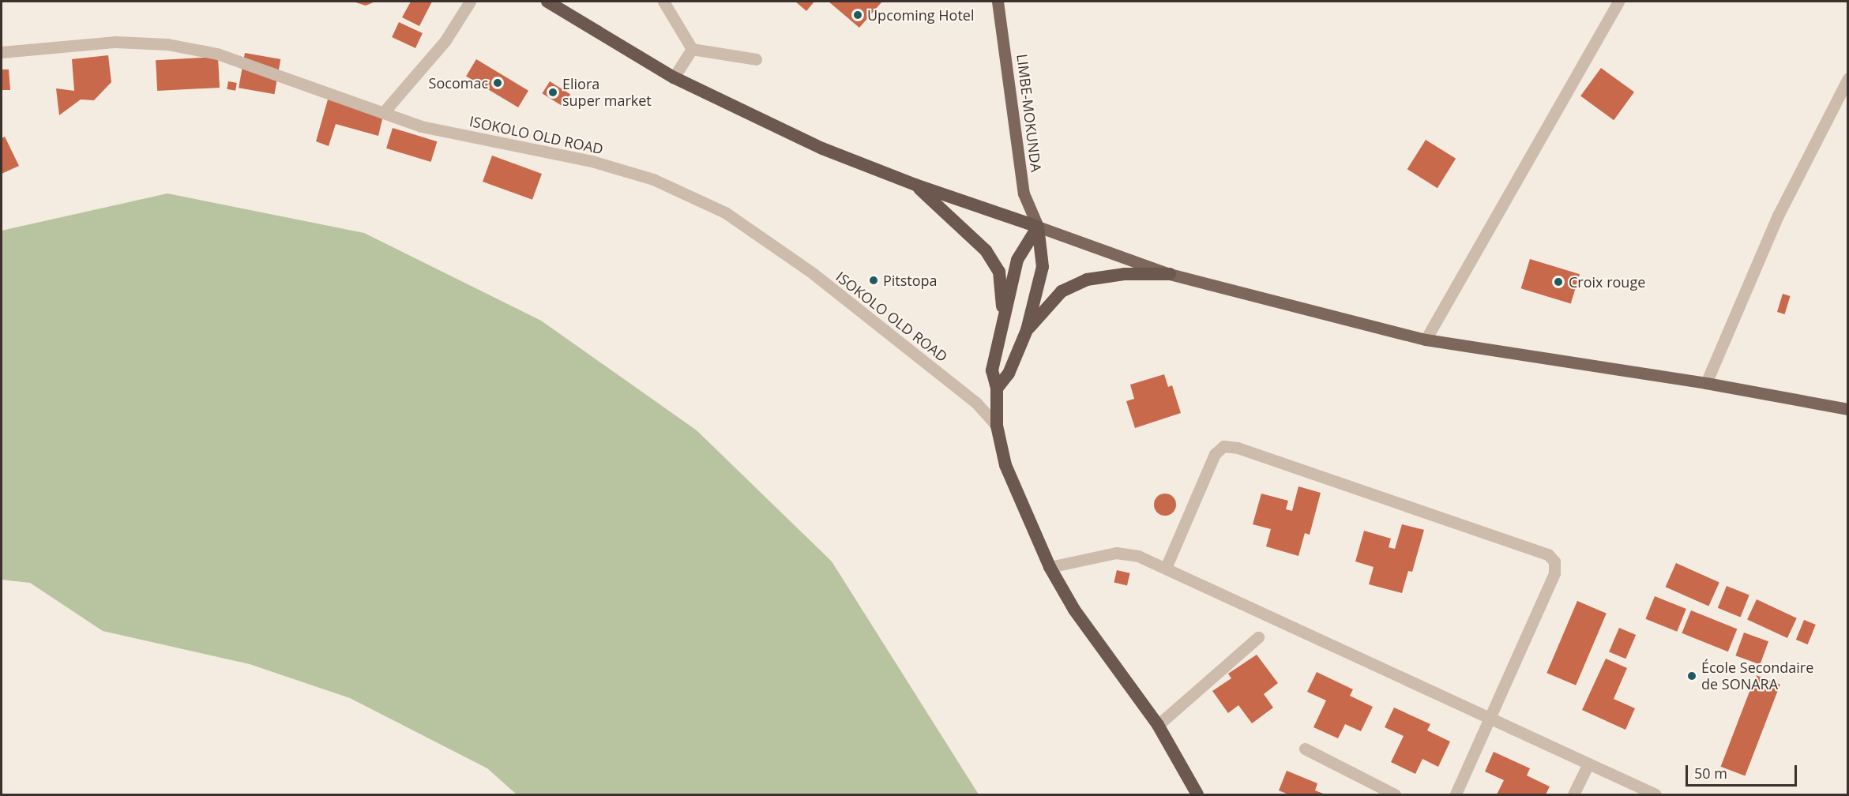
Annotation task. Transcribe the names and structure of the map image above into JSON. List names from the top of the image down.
{
  "streets": {
    "main road": ["LIMBE-MOKUNDA"],
    "street": ["ISOKOLO OLD ROAD"]
  },
  "places": [
    "Upcoming Hotel",
    "Socomac",
    "Eliora super market",
    "Pitstopa",
    "Croix rouge",
    "École Secondaire de SONARA"
  ],
  "scale_bar": "50 m"
}
